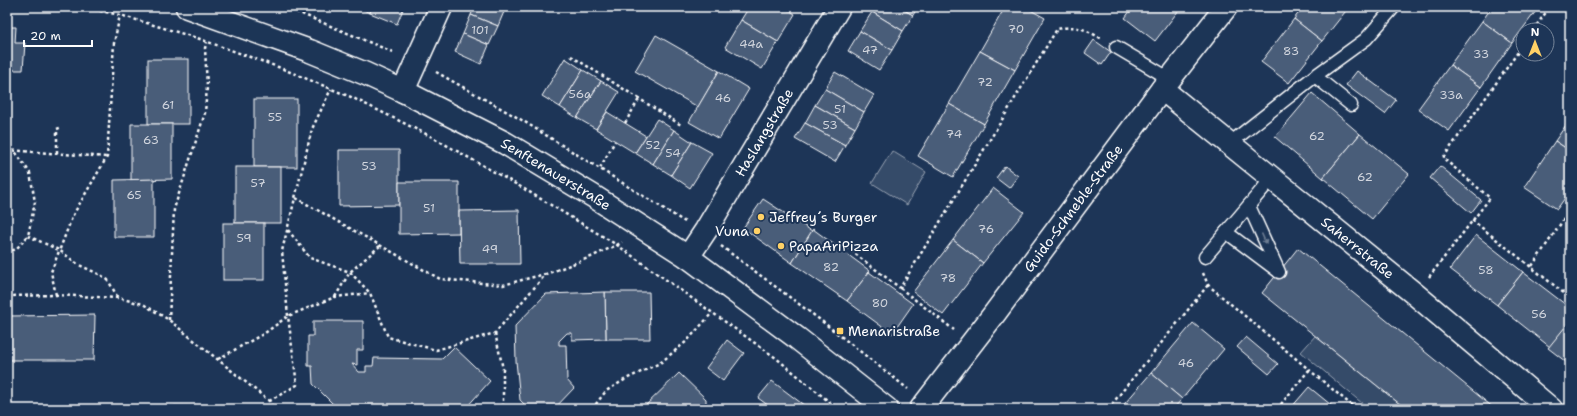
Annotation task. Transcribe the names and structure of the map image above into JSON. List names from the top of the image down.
{
  "streets": {
    "street": [
      "Haslangstraße",
      "Senftenauerstraße",
      "Guido-Schneble-Straße",
      "Saherrstraße"
    ]
  },
  "crossings": [
    ["Haslangstraße", "Senftenauerstraße"],
    ["Guido-Schneble-Straße", "Saherrstraße"]
  ],
  "places": {
    "other": ["Jeffrey´s Burger", "Vuna", "PapaAriPizza"],
    "transit": ["Menaristraße"]
  },
  "house_numbers": [
    "70",
    "101",
    "44a",
    "47",
    "83",
    "33",
    "72",
    "56a",
    "33a",
    "46",
    "61",
    "51",
    "55",
    "53",
    "74",
    "62",
    "63",
    "52",
    "54",
    "53",
    "62",
    "57",
    "65",
    "51",
    "76",
    "59",
    "49",
    "82",
    "58",
    "78",
    "80",
    "56",
    "46"
  ],
  "scale_bar": "20 m",
  "north": "top"
}
